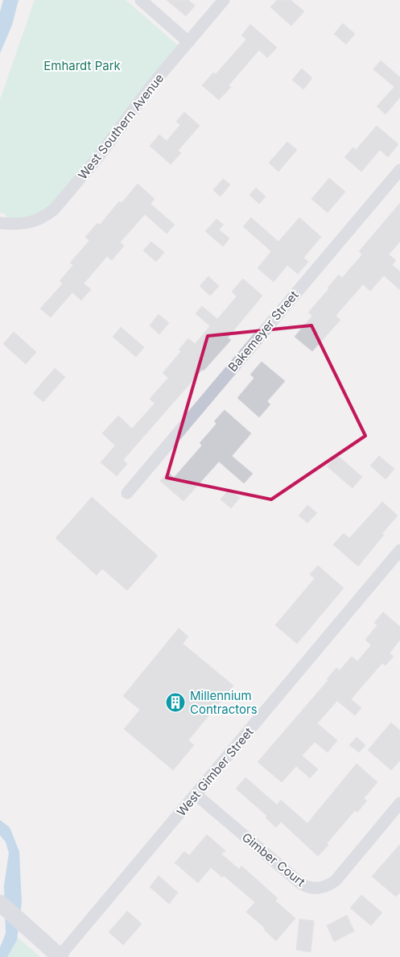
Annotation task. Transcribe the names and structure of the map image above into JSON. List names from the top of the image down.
{
  "streets": {
    "street": [
      "West Southern Avenue",
      "Bakemeyer Street",
      "West Gimber Street",
      "Gimber Court"
    ]
  },
  "crossings": [
    ["West Gimber Street", "Gimber Court"]
  ],
  "parks": ["Emhardt Park"],
  "places": {
    "building": ["Millennium Contractors"]
  }
}
